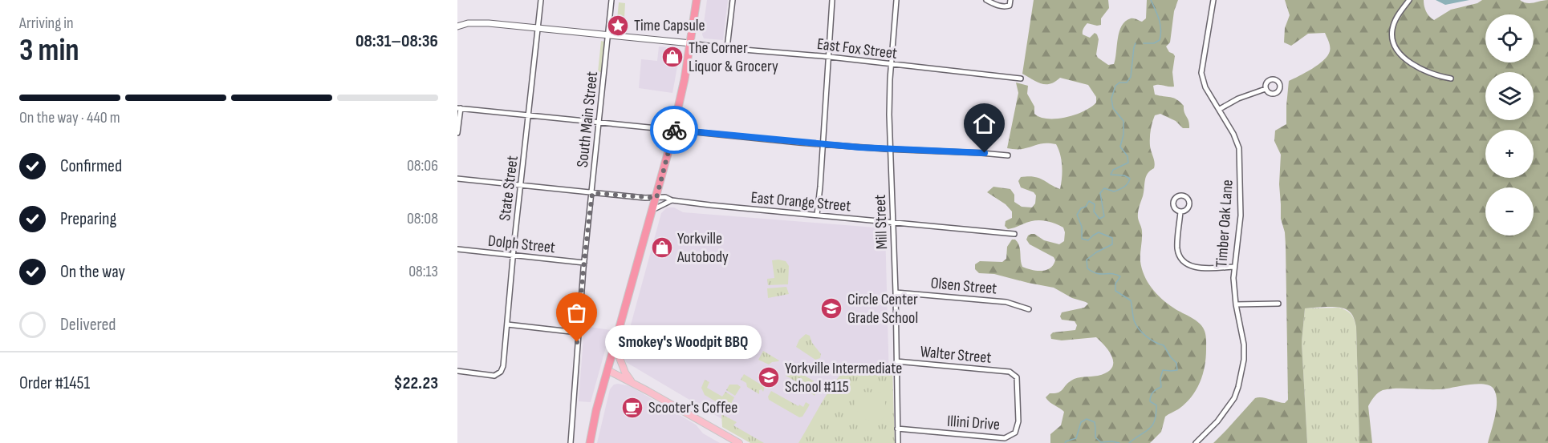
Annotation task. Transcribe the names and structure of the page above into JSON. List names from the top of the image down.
{
  "streets": {
    "street": [
      "East Fox Street",
      "South Main Street",
      "State Street",
      "East Orange Street",
      "Mill Street",
      "Timber Oak Lane",
      "Dolph Street",
      "Olsen Street",
      "Walter Street",
      "Illini Drive"
    ]
  },
  "crossings": [
    ["East Fox Street", "Mill Street"],
    ["South Main Street", "East Orange Street"],
    ["South Main Street", "Dolph Street"],
    ["State Street", "East Orange Street"],
    ["State Street", "Dolph Street"],
    ["East Orange Street", "Mill Street"],
    ["Mill Street", "Olsen Street"],
    ["Mill Street", "Walter Street"],
    ["Mill Street", "Illini Drive"],
    ["Walter Street", "Illini Drive"]
  ],
  "places": {
    "place": ["Time Capsule"],
    "shop": ["The Corner Liquor & Grocery", "Yorkville Autobody"],
    "school or university": ["Circle Center Grade School", "Yorkville Intermediate School #115"],
    "other": ["Smokey's Woodpit BBQ"],
    "cafe": ["Scooter's Coffee"]
  },
  "page": {
    "heading": ["3 min", "Arriving in", "08:31–08:36"],
    "panel": ["Order #1451", "$22.23"],
    "map_buttons": ["+", "−"],
    "bar": "On the way · 440 m",
    "list": [
      ["Confirmed", "08:06"],
      ["Preparing", "08:08"],
      ["On the way", "08:13"],
      "Delivered"
    ],
    "bubble": "Smokey's Woodpit BBQ"
  }
}
